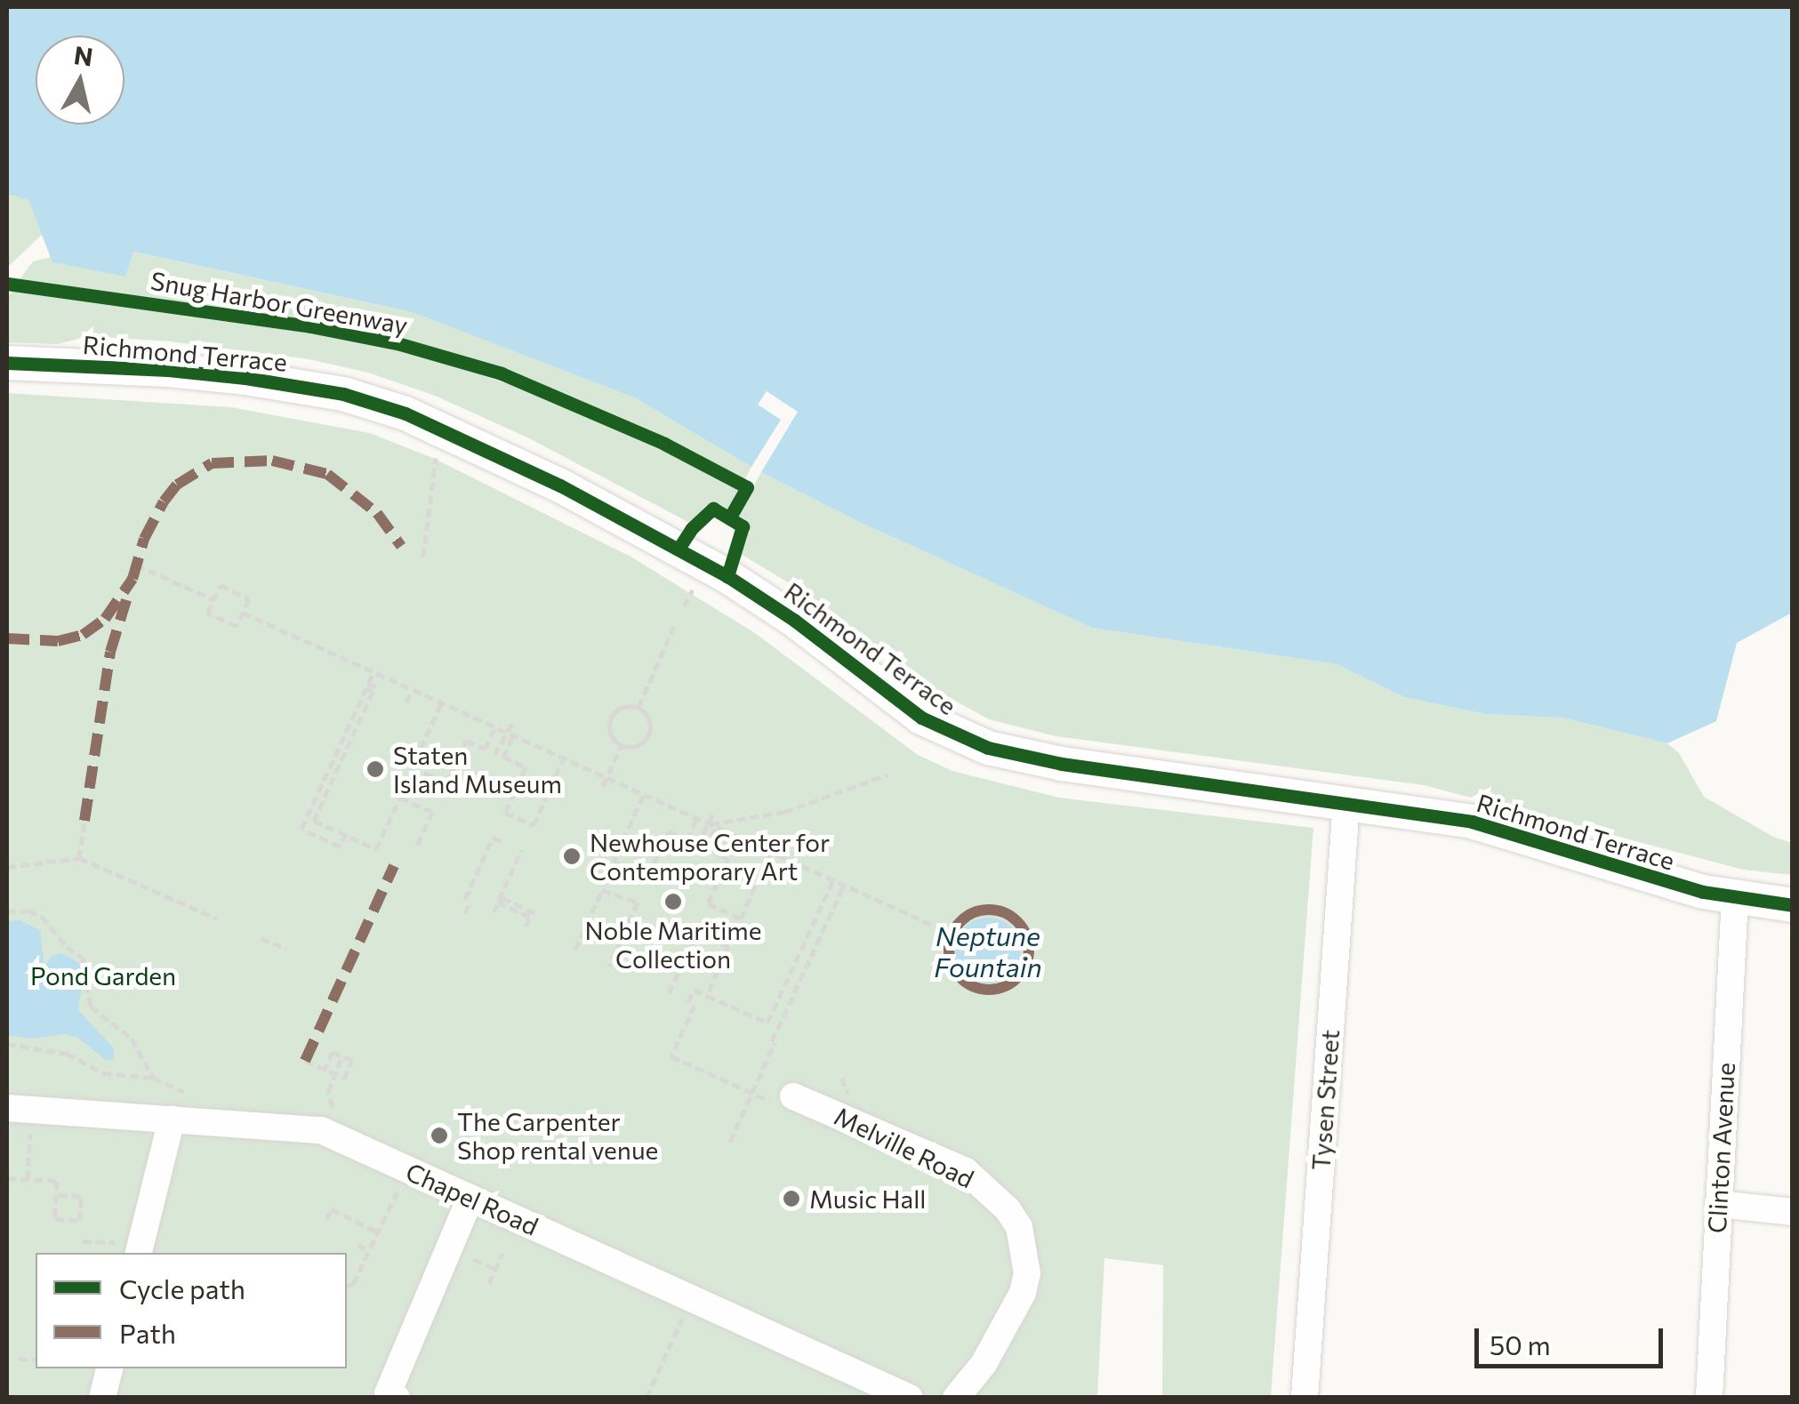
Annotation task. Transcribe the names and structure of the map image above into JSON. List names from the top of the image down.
{
  "streets": {
    "main road": ["Richmond Terrace"],
    "street": [
      "Tysen Street",
      "Melville Road",
      "Clinton Avenue",
      "Chapel Road"
    ],
    "cycle path": ["Snug Harbor Greenway"]
  },
  "crossings": [
    ["Richmond Terrace", "Tysen Street"],
    ["Richmond Terrace", "Clinton Avenue"]
  ],
  "water": ["Neptune Fountain"],
  "parks": ["Pond Garden"],
  "places": [
    "Staten Island Museum",
    "Newhouse Center for Contemporary Art",
    "Noble Maritime Collection",
    "The Carpenter Shop rental venue",
    "Music Hall"
  ],
  "legend": ["Cycle path", "Path"],
  "scale_bar": "50 m",
  "north": "top"
}
